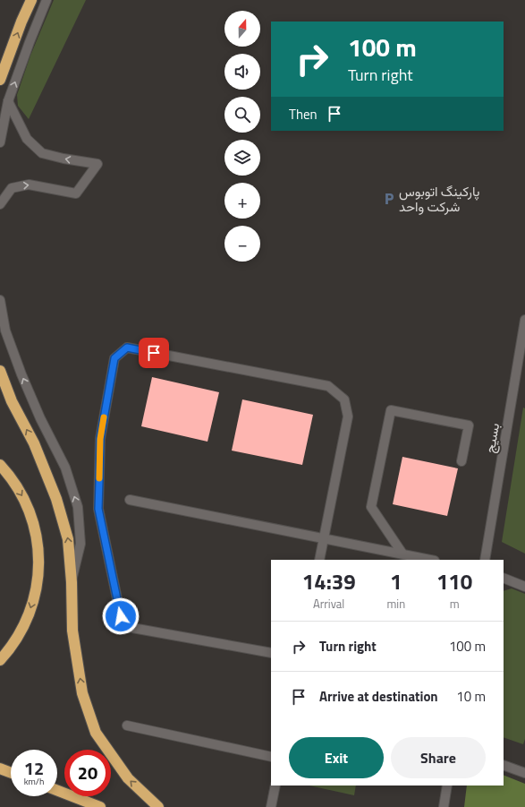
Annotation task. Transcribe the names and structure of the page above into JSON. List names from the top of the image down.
{
  "streets": {
    "street": ["بسیج"]
  },
  "places": {
    "parking": ["پارکینگ اتوبوس شرکت واحد"]
  },
  "north": "top",
  "page": {
    "map_buttons": ["+", "−"],
    "turn": ["100 m", "Turn right"],
    "then": "Then",
    "eta": [
      "14:39",
      "Arrival",
      "1",
      "min",
      "110",
      "m"
    ],
    "list": [
      {
        "name": "Turn right",
        "value": "100 m"
      },
      {
        "name": "Arrive at destination",
        "value": "10 m"
      }
    ],
    "buttons": ["Exit", "Share"],
    "speed": "12 km/h",
    "limit": "20"
  }
}
